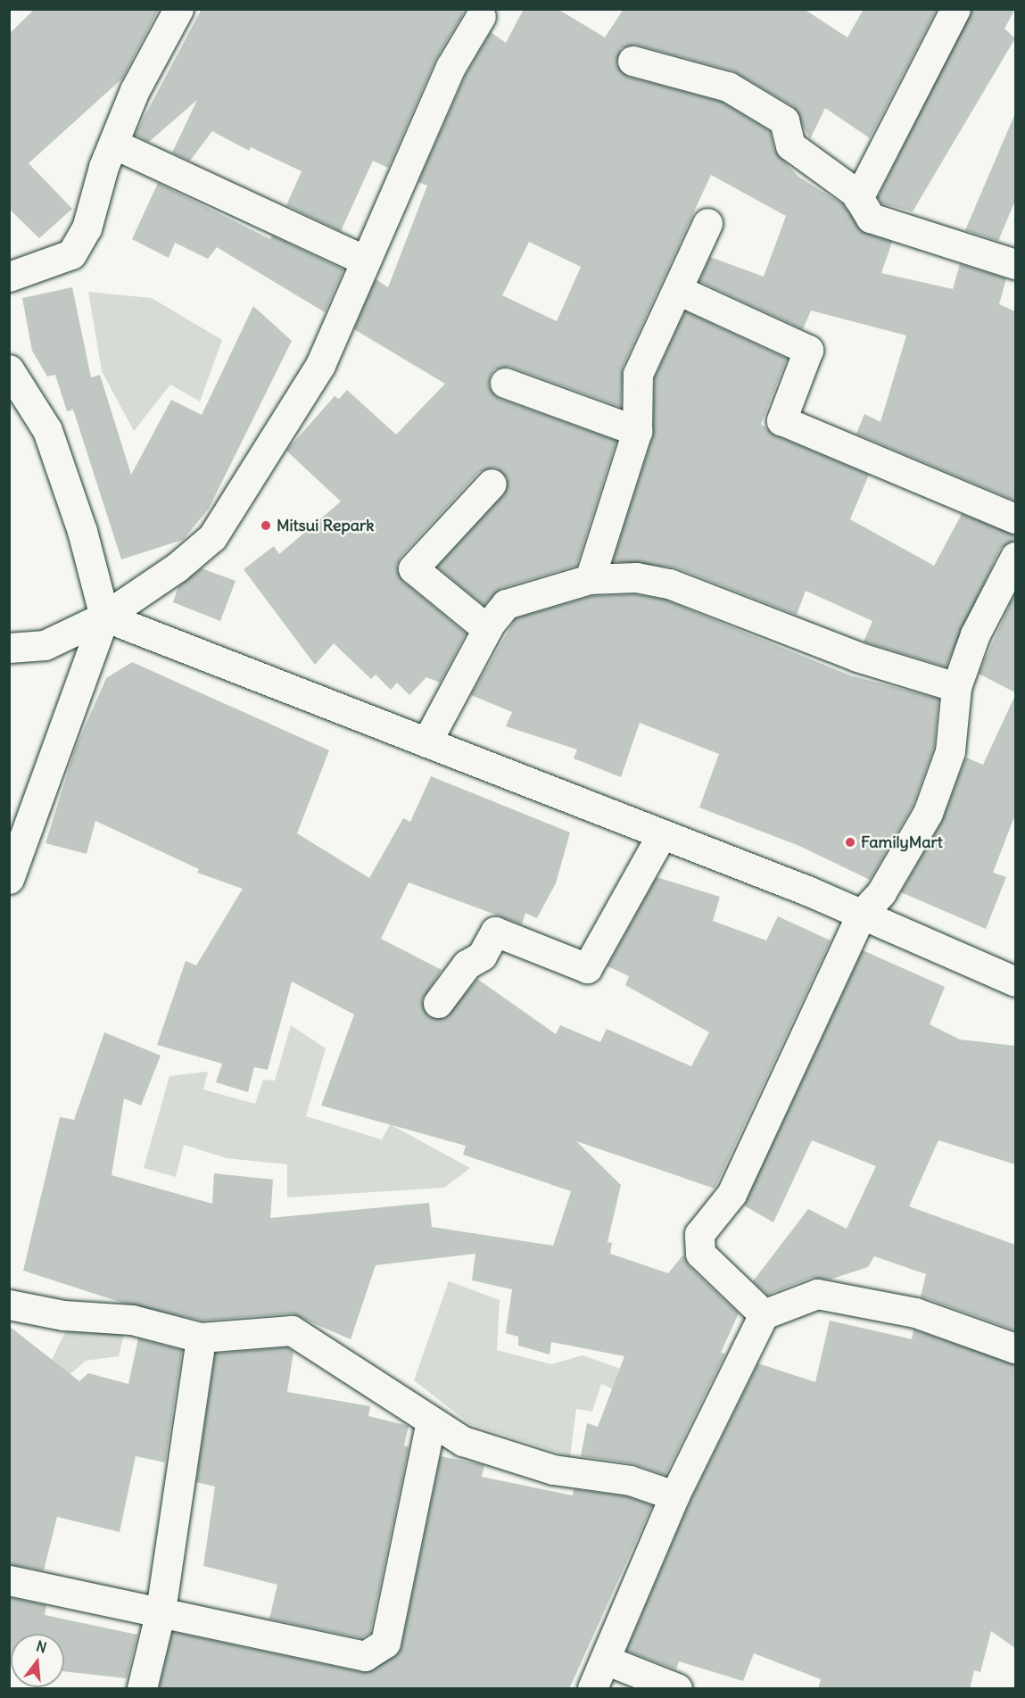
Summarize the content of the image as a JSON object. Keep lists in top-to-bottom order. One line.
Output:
{"places":["Mitsui Repark","FamilyMart"],"north":"top"}
